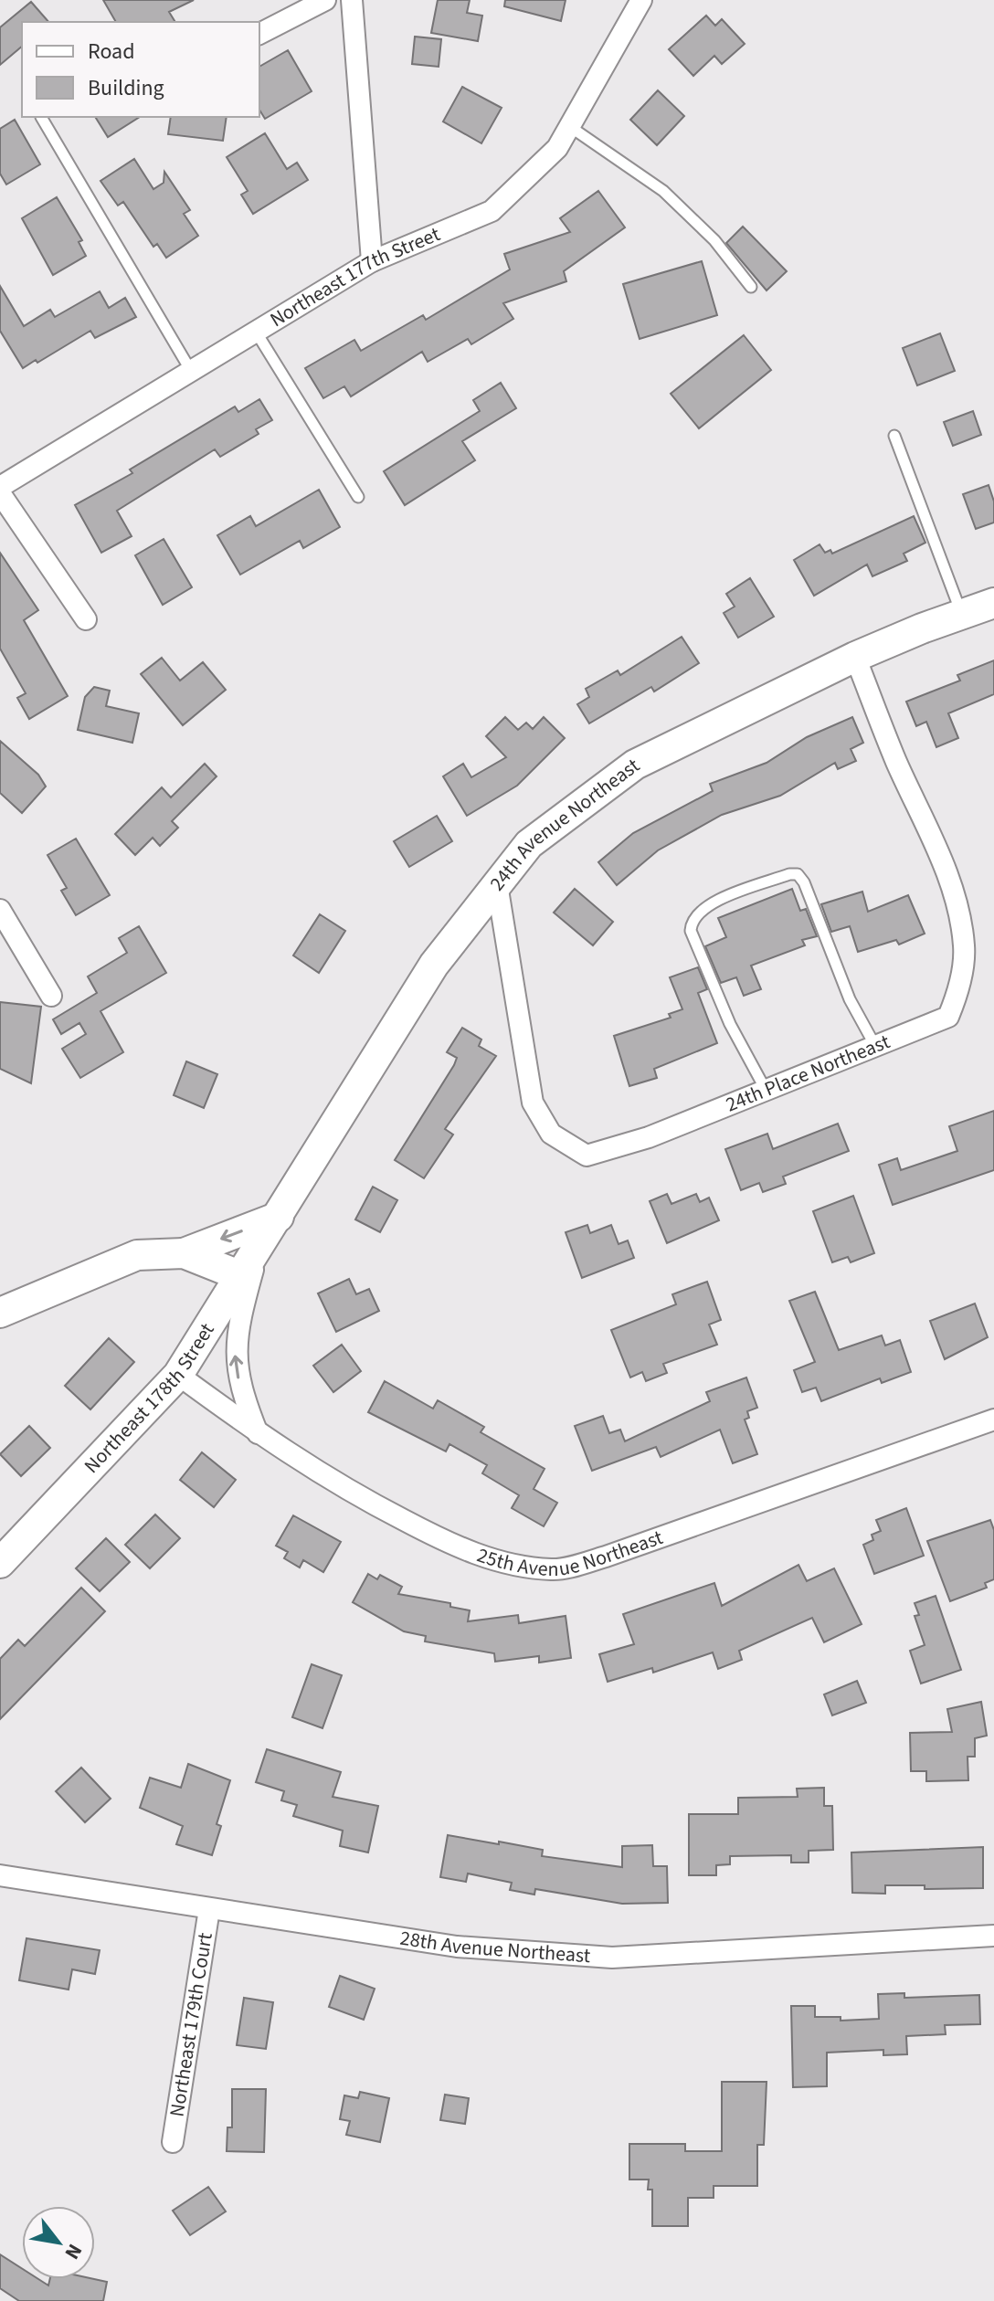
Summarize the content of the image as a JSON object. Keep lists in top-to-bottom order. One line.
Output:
{"streets":{"main road":["24th Avenue Northeast","Northeast 178th Street"],"street":["Northeast 177th Street","24th Place Northeast","25th Avenue Northeast","28th Avenue Northeast","Northeast 179th Court"]},"crossings":[["24th Avenue Northeast","24th Place Northeast"],["24th Avenue Northeast","Northeast 178th Street"],["Northeast 178th Street","25th Avenue Northeast"],["28th Avenue Northeast","Northeast 179th Court"]],"legend":["Road","Building"],"north":"bottom right"}
